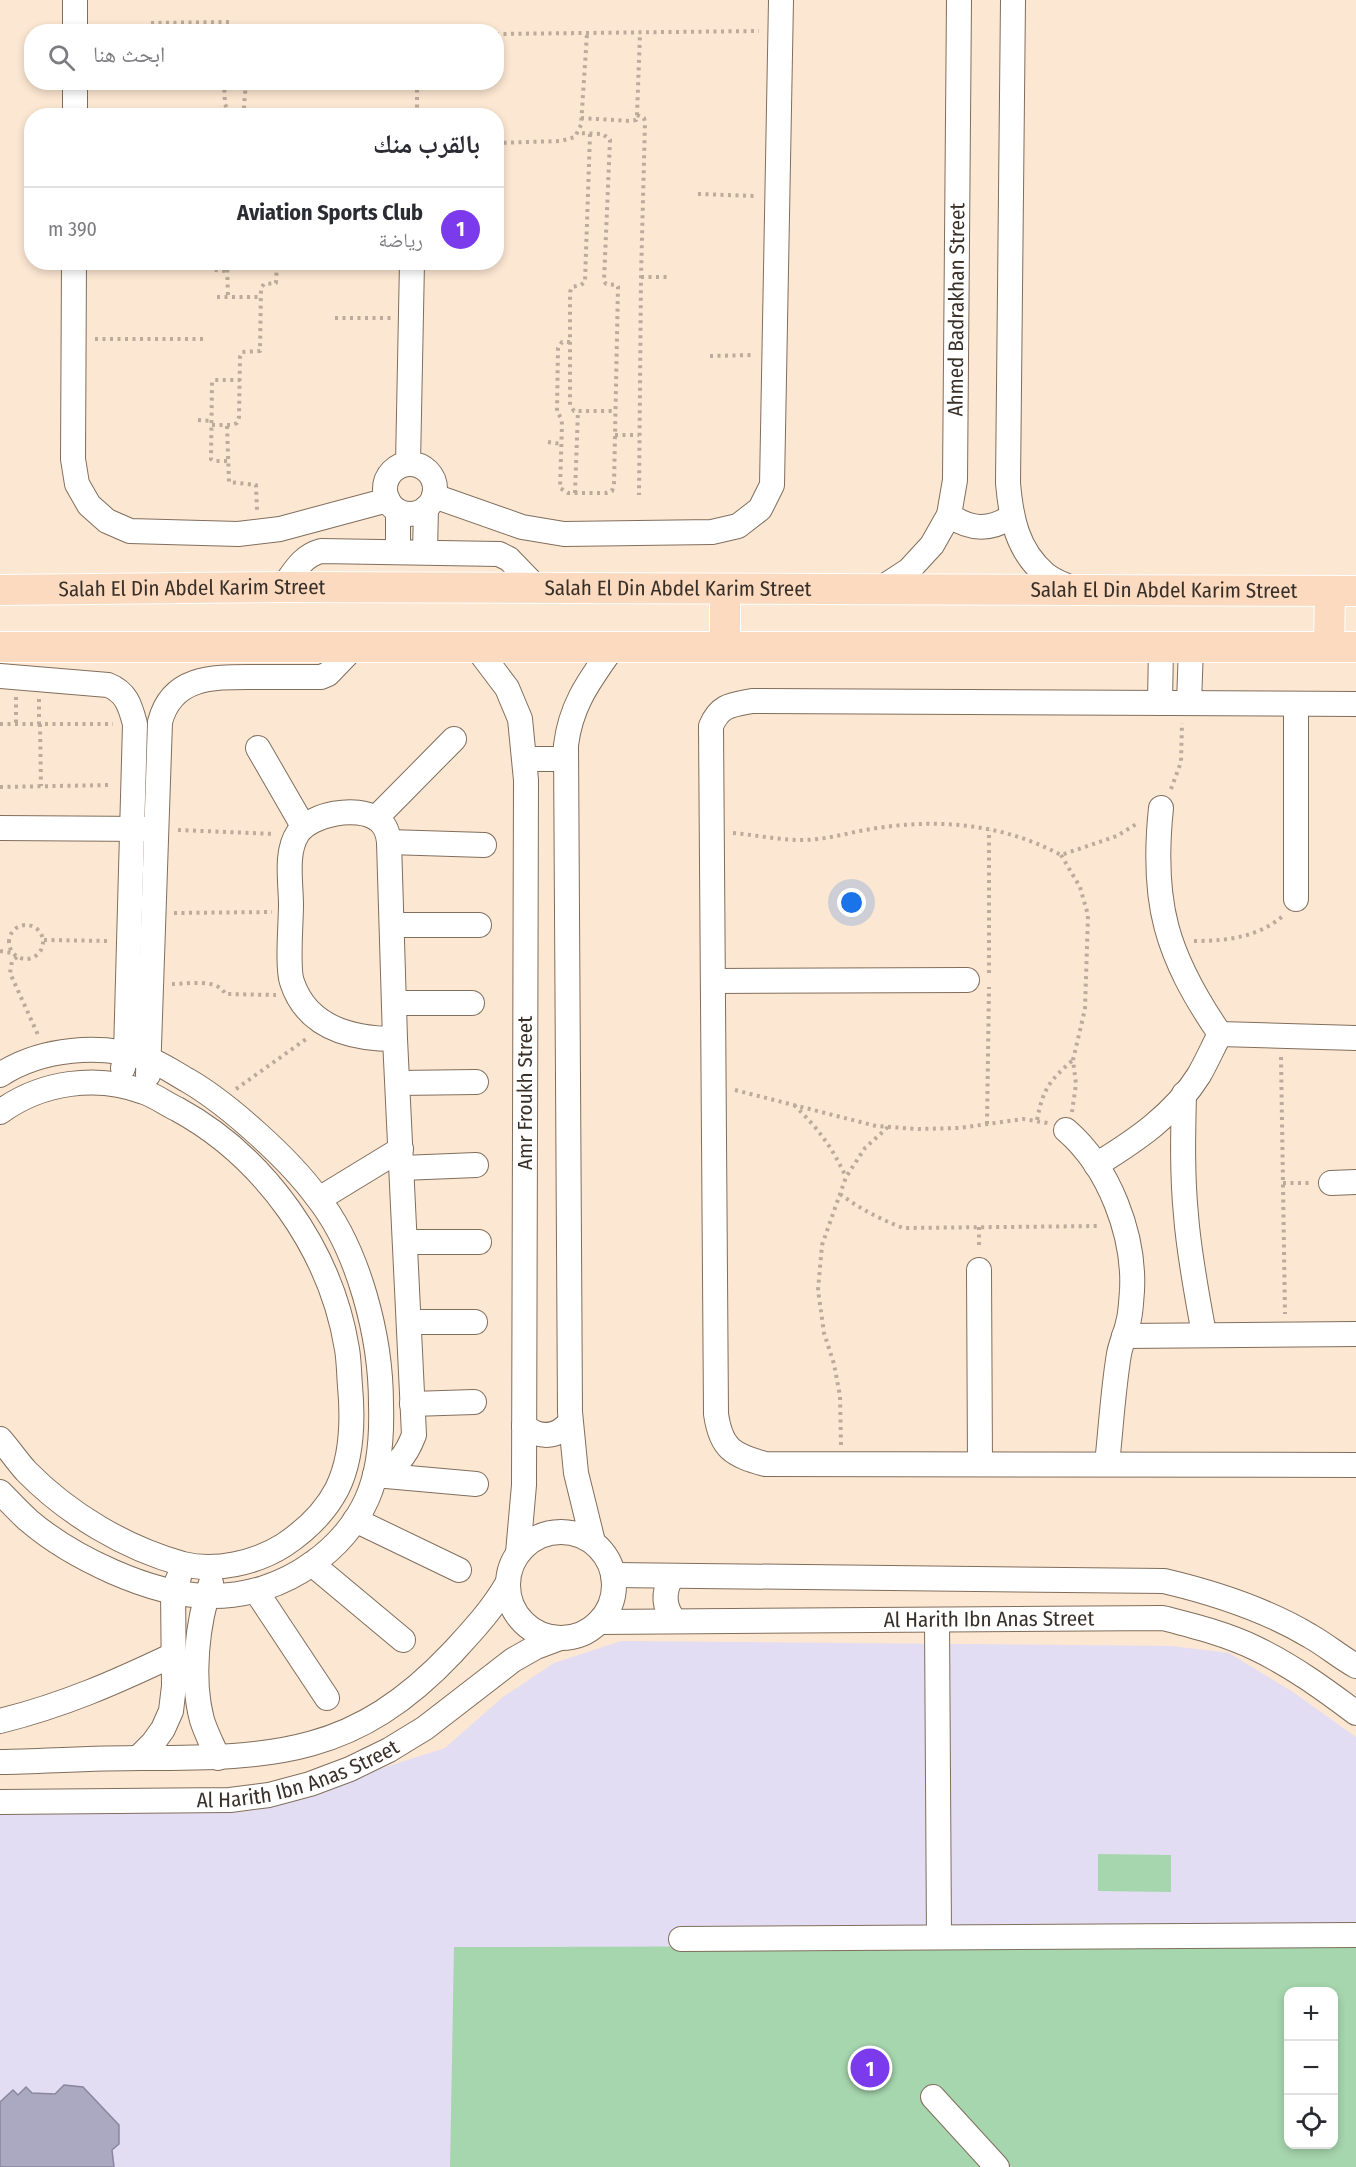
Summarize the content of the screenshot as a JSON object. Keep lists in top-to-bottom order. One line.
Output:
{"streets":{"main road":["Salah El Din Abdel Karim Street"],"street":["Ahmed Badrakhan Street","Amr Froukh Street","Al Harith Ibn Anas Street"]},"crossings":[["Ahmed Badrakhan Street","Salah El Din Abdel Karim Street"],["Amr Froukh Street","Al Harith Ibn Anas Street"]],"page":{"search":"ابحث هنا","heading":"بالقرب منك","list":[{"mark":"1","name":"Aviation Sports Club","note":"رياضة","value":"390 m"}],"map_buttons":["+","−"],"pins":"1"}}
